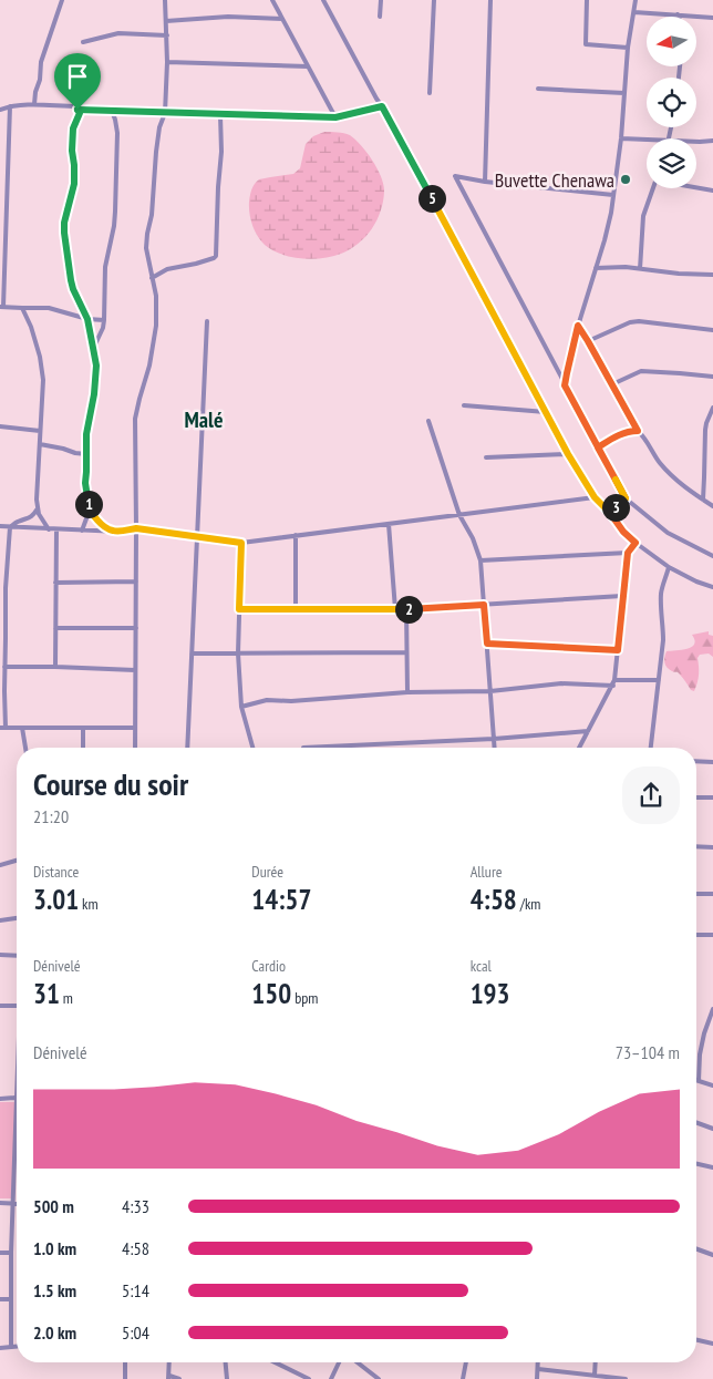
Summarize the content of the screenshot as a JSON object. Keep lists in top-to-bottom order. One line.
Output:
{"districts":["Malé"],"places":["Buvette Chenawa"],"north":"left","page":{"pins":["5","1","3","2"],"heading":["Course du soir","21:20"],"stats":[["Distance","3.01 km"],["Durée","14:57"],["Allure","4:58 /km"],["Dénivelé","31 m"],["Cardio","150 bpm"],["kcal","193"]],"chart":["Dénivelé","73–104 m"],"list":[{"name":"500 m","note":"4:33"},{"name":"1.0 km","note":"4:58"},{"name":"1.5 km","note":"5:14"},{"name":"2.0 km","note":"5:04"}]}}
